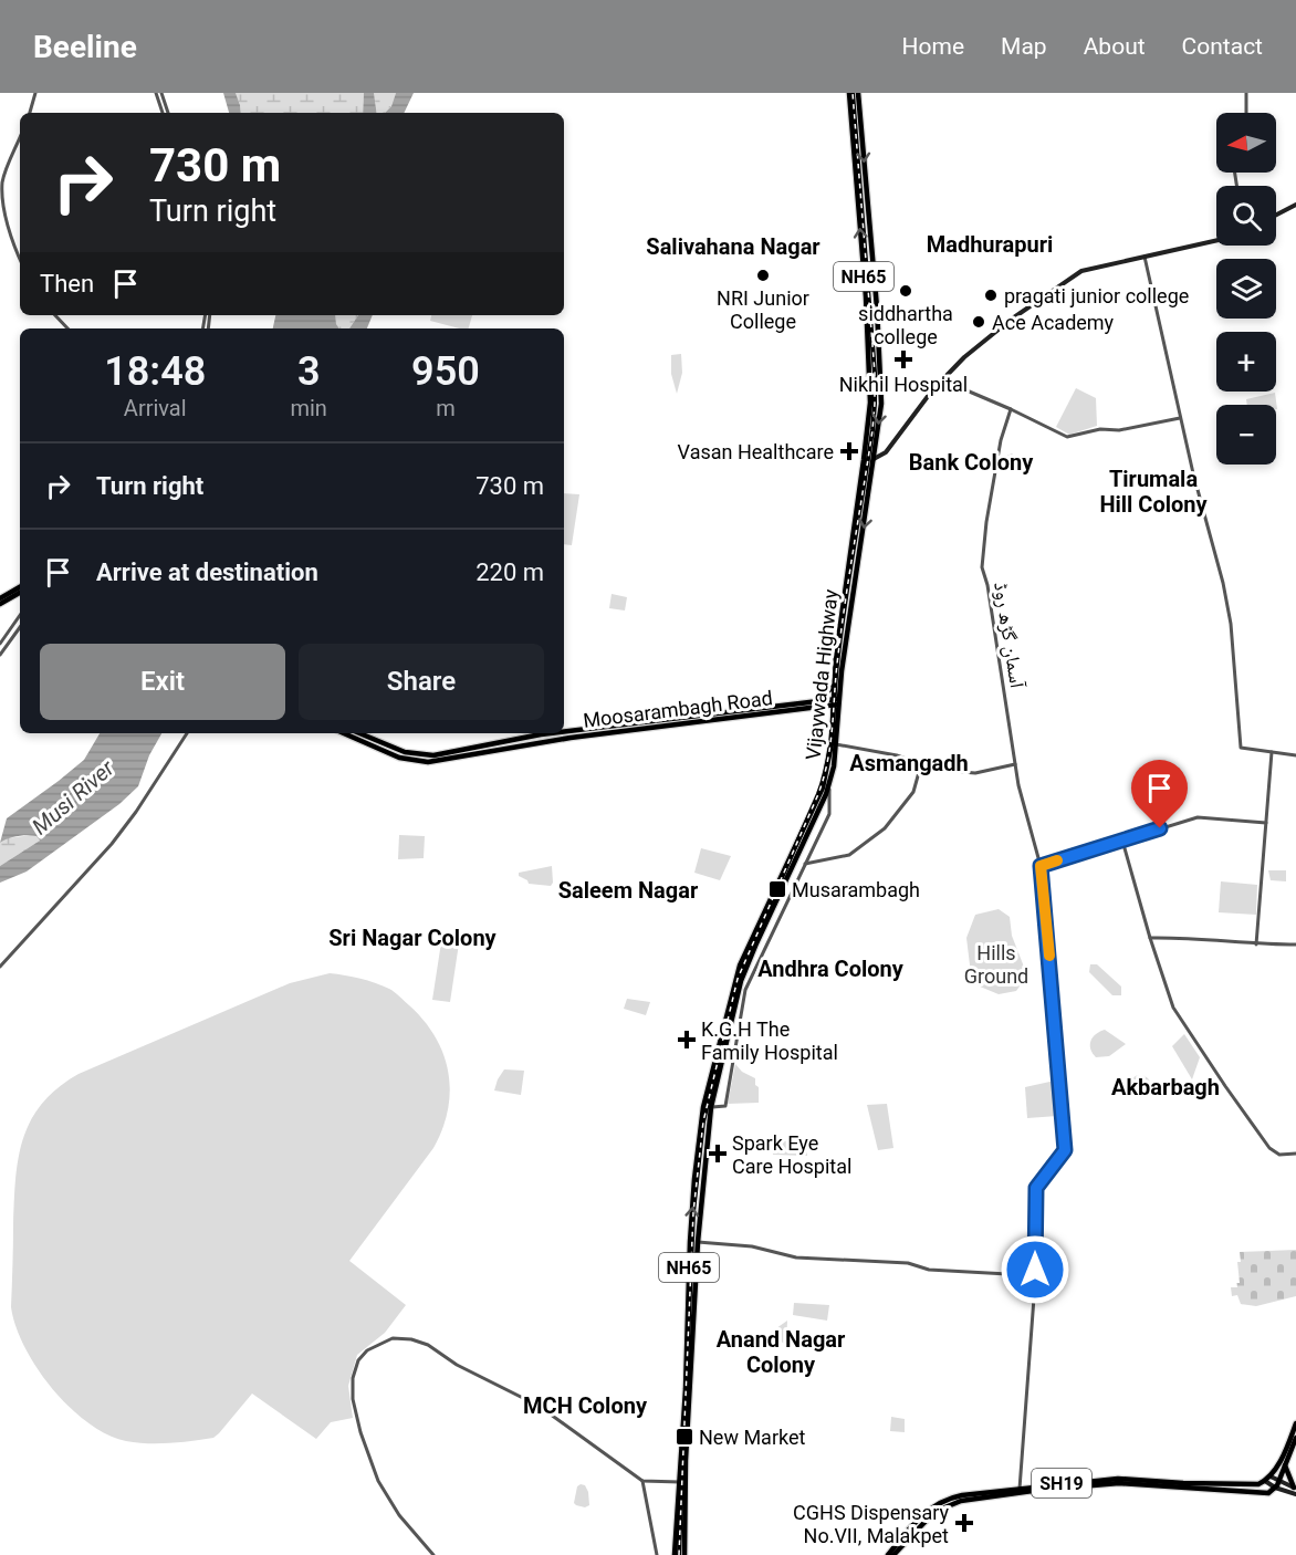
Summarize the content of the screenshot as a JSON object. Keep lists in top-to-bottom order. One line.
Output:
{"streets":{"main road":["NH65","Vijaywada Highway","Moosarambagh Road","SH19"],"street":["آسمان گڑھ روڈ"]},"crossings":[["Vijaywada Highway","Moosarambagh Road"]],"districts":["Madhurapuri","Salivahana Nagar","Bank Colony","Tirumala Hill Colony","Asmangadh","Saleem Nagar","Sri Nagar Colony","Andhra Colony","Akbarbagh","Anand Nagar Colony","MCH Colony"],"water":["Musi River"],"parks":["Hills Ground"],"places":{"other":["NRI Junior College","siddhartha college","pragati junior college","Ace Academy"],"health":["Nikhil Hospital","Vasan Healthcare","K.G.H The Family Hospital","Spark Eye Care Hospital","CGHS Dispensary No.VII, Malakpet"],"transit":["Musarambagh","New Market"]},"north":"left","page":{"header":"Beeline","nav":["Home","Map","About","Contact"],"map_buttons":["+","−"],"turn":["730 m","Turn right"],"then":"Then","eta":["18:48","Arrival","3","min","950","m"],"list":[{"name":"Turn right","value":"730 m"},{"name":"Arrive at destination","value":"220 m"}],"buttons":["Exit","Share"]}}
